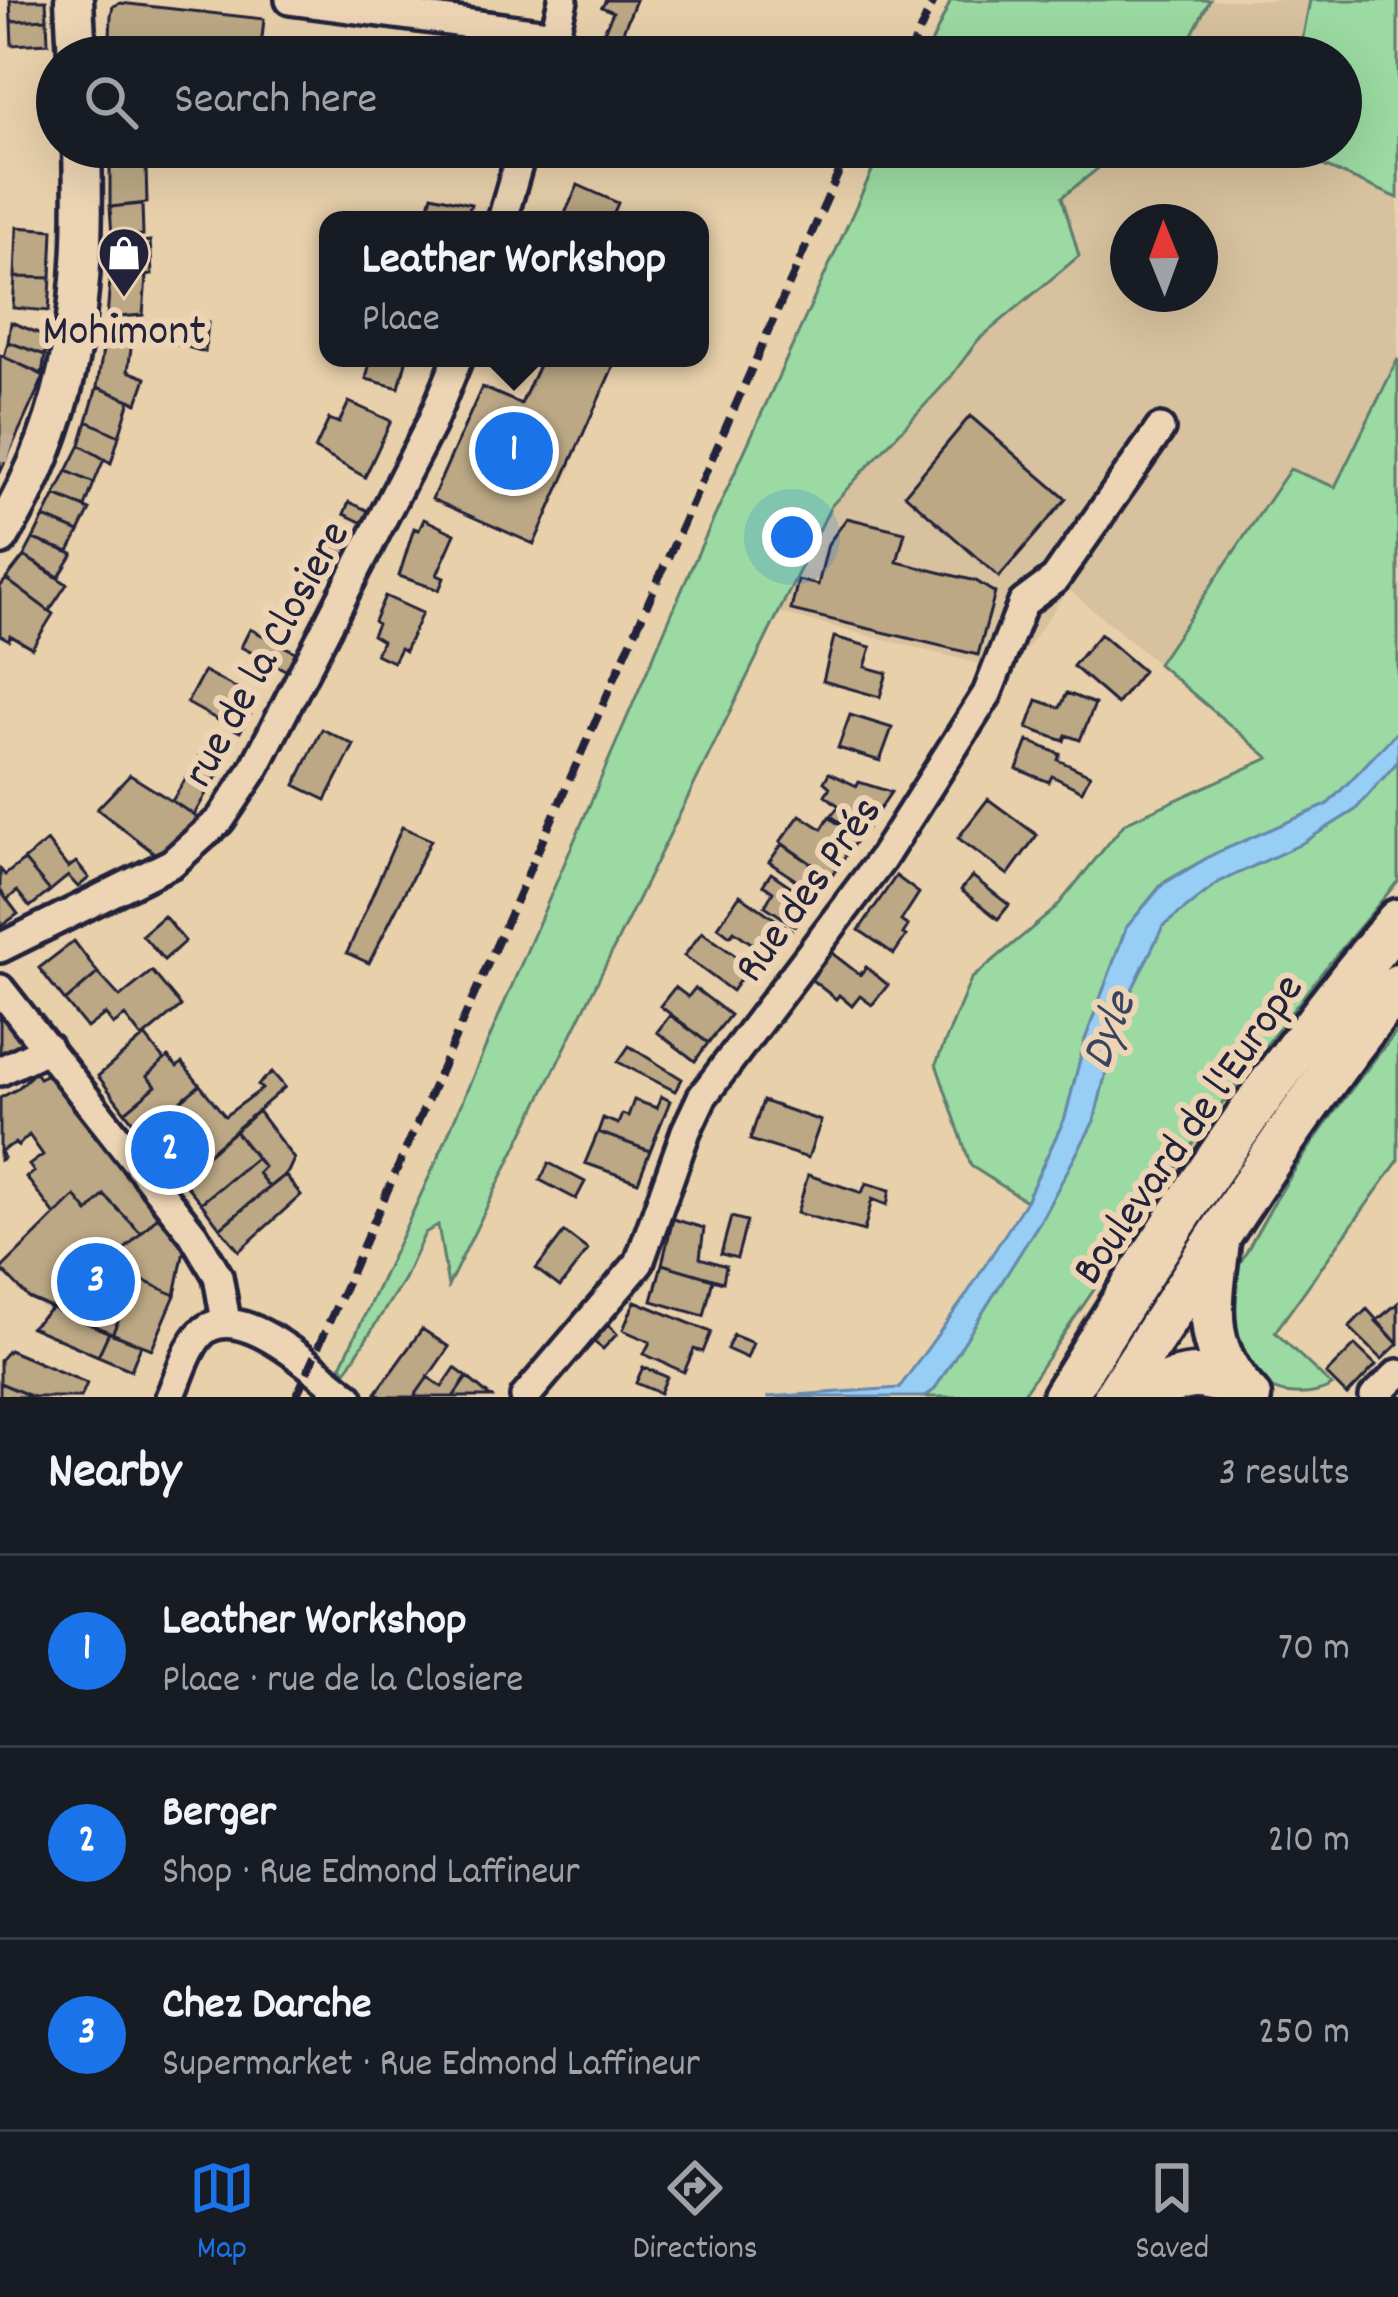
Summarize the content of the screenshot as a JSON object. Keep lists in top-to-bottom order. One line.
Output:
{"streets":{"highway":["Boulevard de l'Europe"],"street":["rue de la Closiere","Rue des Prés"]},"water":["Dyle"],"places":{"shop":["Mohimont"]},"north":"top","page":{"search":"Search here","popup":["Leather Workshop","Place"],"pins":["1","2","3"],"heading":["Nearby","3 results"],"list":[{"mark":"1","name":"Leather Workshop","note":"Place · rue de la Closiere","value":"70 m"},{"mark":"2","name":"Berger","note":"Shop · Rue Edmond Laffineur","value":"210 m"},{"mark":"3","name":"Chez Darche","note":"Supermarket · Rue Edmond Laffineur","value":"250 m"}],"nav":["Map","Directions","Saved"]}}
